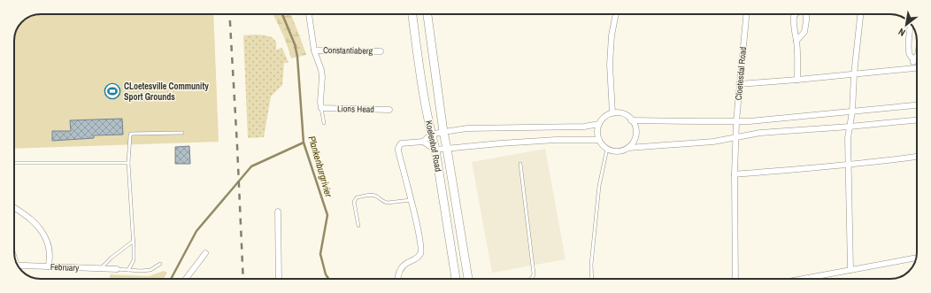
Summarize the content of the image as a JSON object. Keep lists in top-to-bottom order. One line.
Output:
{"streets":{"main road":["Koelenhof Road"],"street":["Constantiaberg","Cloetesdal Road","Lions Head","February"]},"water":["Plankenburgrivier"],"places":{"sports":["CLoetesville Community Sport Grounds"]},"north":"bottom left"}
